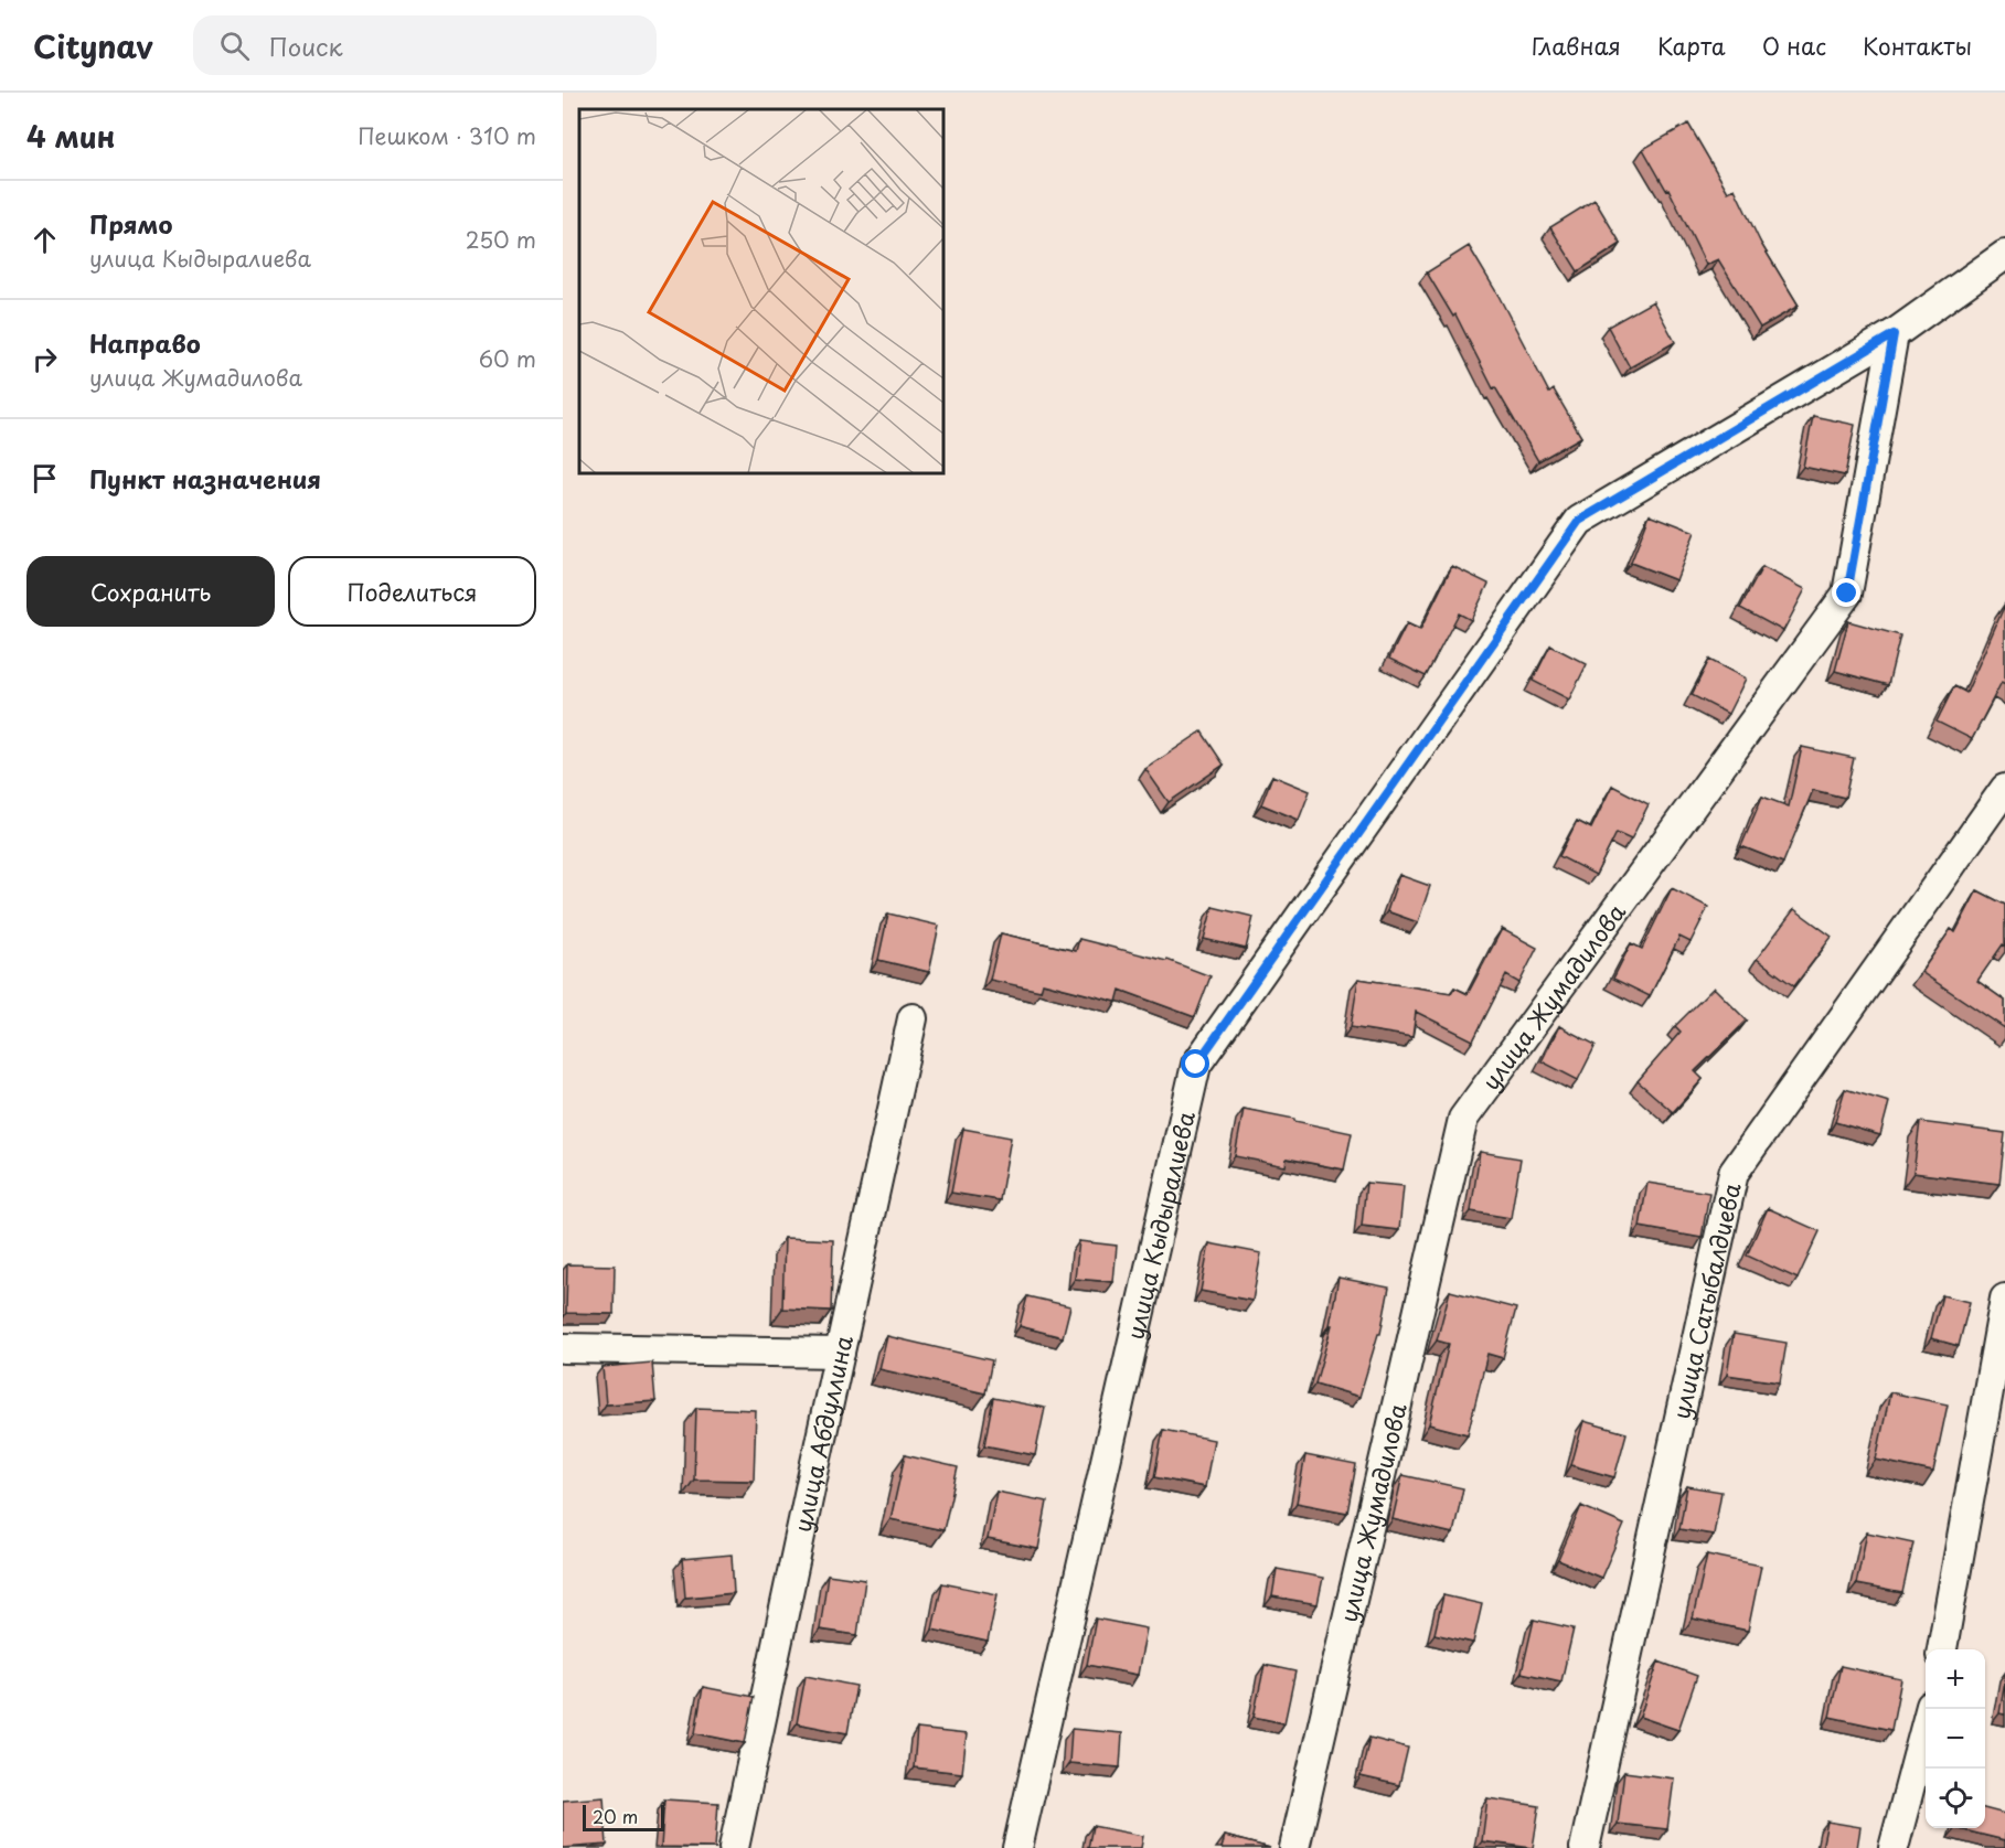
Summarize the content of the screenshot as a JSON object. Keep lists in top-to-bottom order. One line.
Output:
{"streets":{"street":["улица Жумадилова","улица Кыдыралиева","улица Сатыбалдиева","улица Абдуллина"]},"crossings":[["улица Жумадилова","улица Кыдыралиева"]],"scale_bar":"20 m","page":{"header":"Citynav","search":"Поиск","nav":["Главная","Карта","О нас","Контакты"],"heading":["4 мин","Пешком · 310 m"],"list":[["Прямо","улица Кыдыралиева","250 m"],["Направо","улица Жумадилова","60 m"],"Пункт назначения"],"buttons":["Сохранить","Поделиться"],"map_buttons":["+","−"],"scale":"20 m"}}
